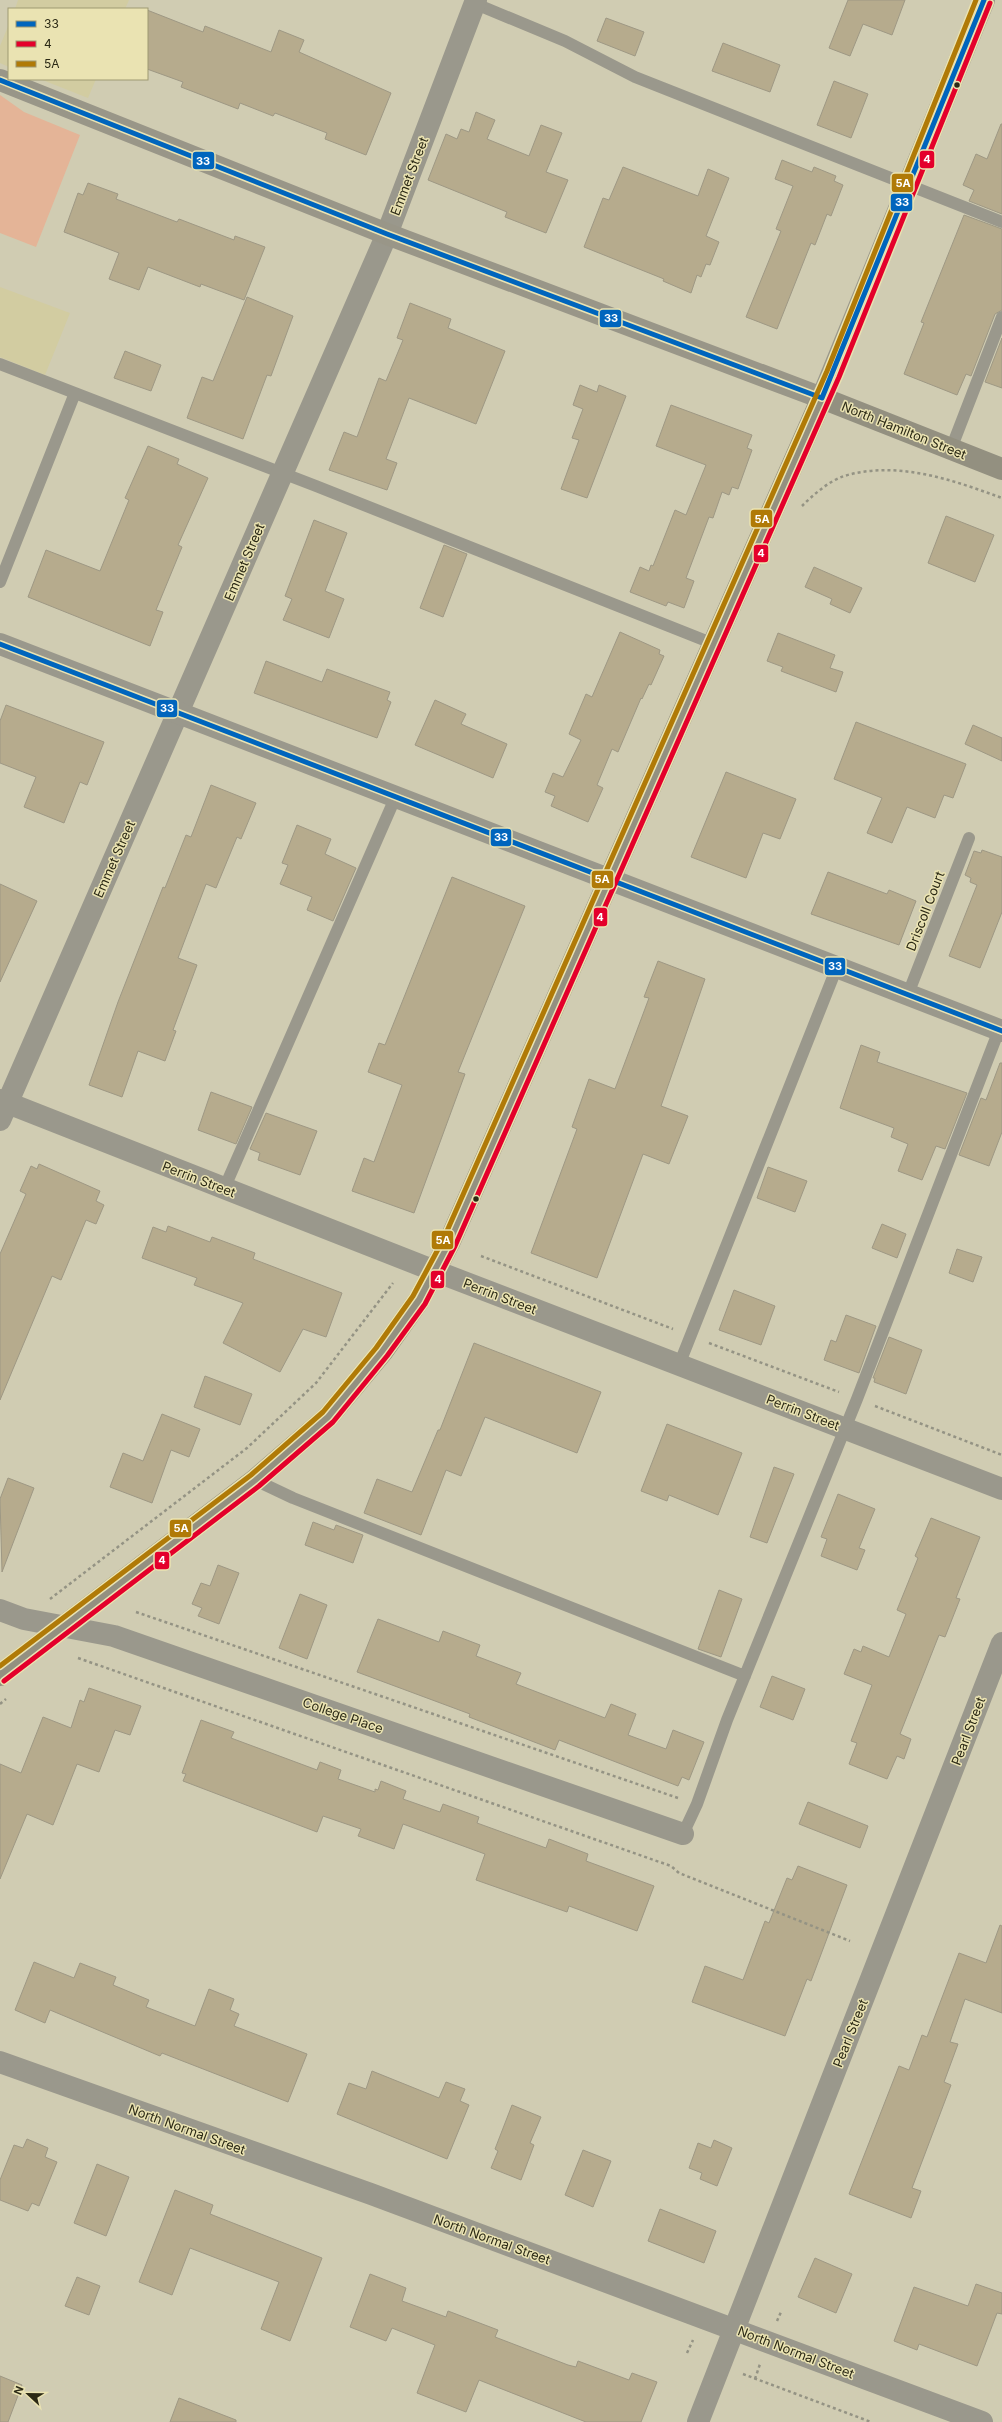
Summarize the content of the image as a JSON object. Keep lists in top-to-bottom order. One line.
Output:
{"streets":{"main road":["North Hamilton Street"],"street":["Emmet Street","Perrin Street","College Place","Pearl Street","North Normal Street"],"lane":["Driscoll Court"]},"crossings":[["Emmet Street","North Hamilton Street"],["Emmet Street","Perrin Street"],["Pearl Street","North Normal Street"]],"lines":["transit line 33","transit line 5A","transit line 4"],"legend":["33","4","5A"],"north":"left"}
